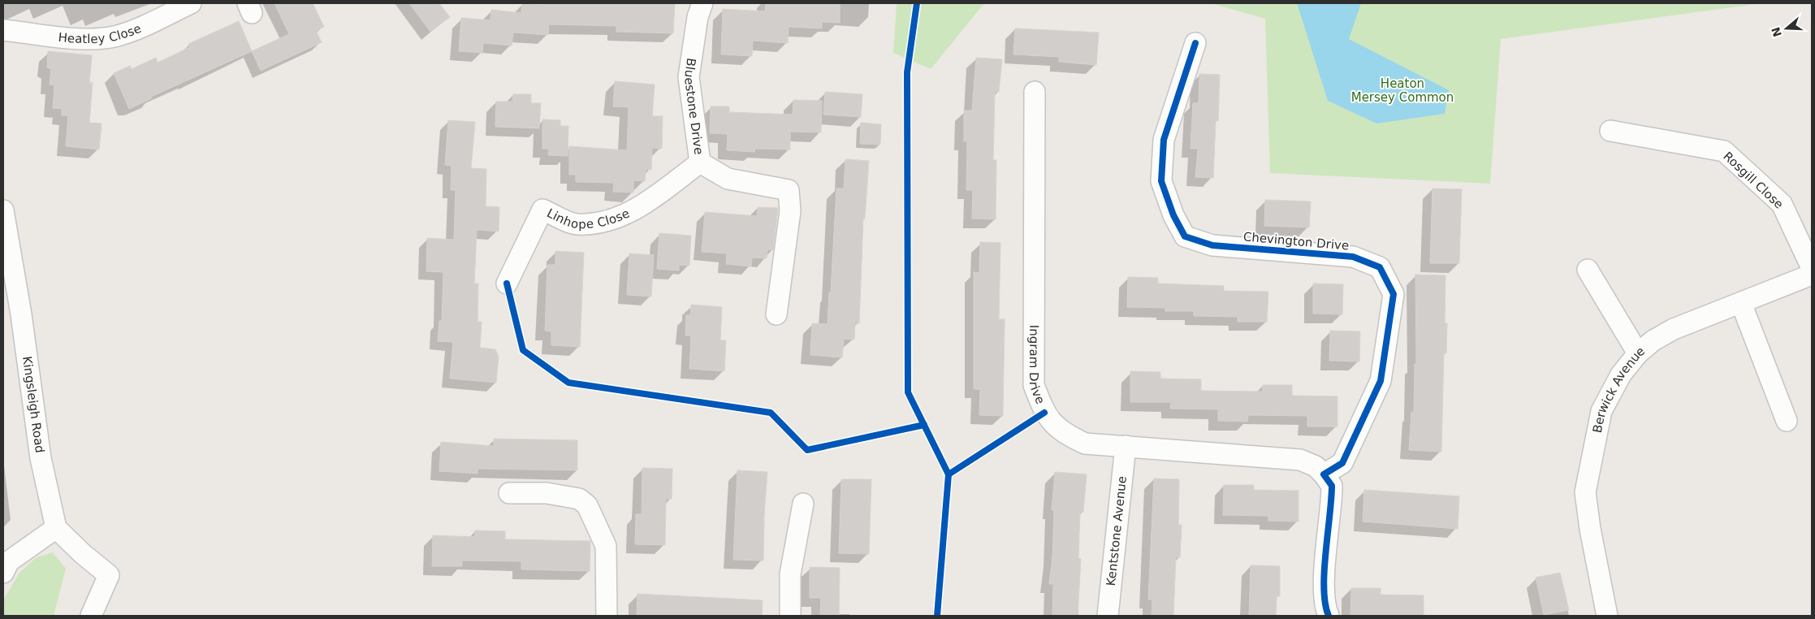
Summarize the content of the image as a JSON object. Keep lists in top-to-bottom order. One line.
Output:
{"streets":{"street":["Heatley Close","Bluestone Drive","Rosgill Close","Linhope Close","Chevington Drive","Ingram Drive","Berwick Avenue","Kingsleigh Road","Kentstone Avenue"]},"crossings":[["Bluestone Drive","Linhope Close"],["Chevington Drive","Ingram Drive"],["Ingram Drive","Kentstone Avenue"]],"parks":["Heaton Mersey Common"],"north":"left"}
